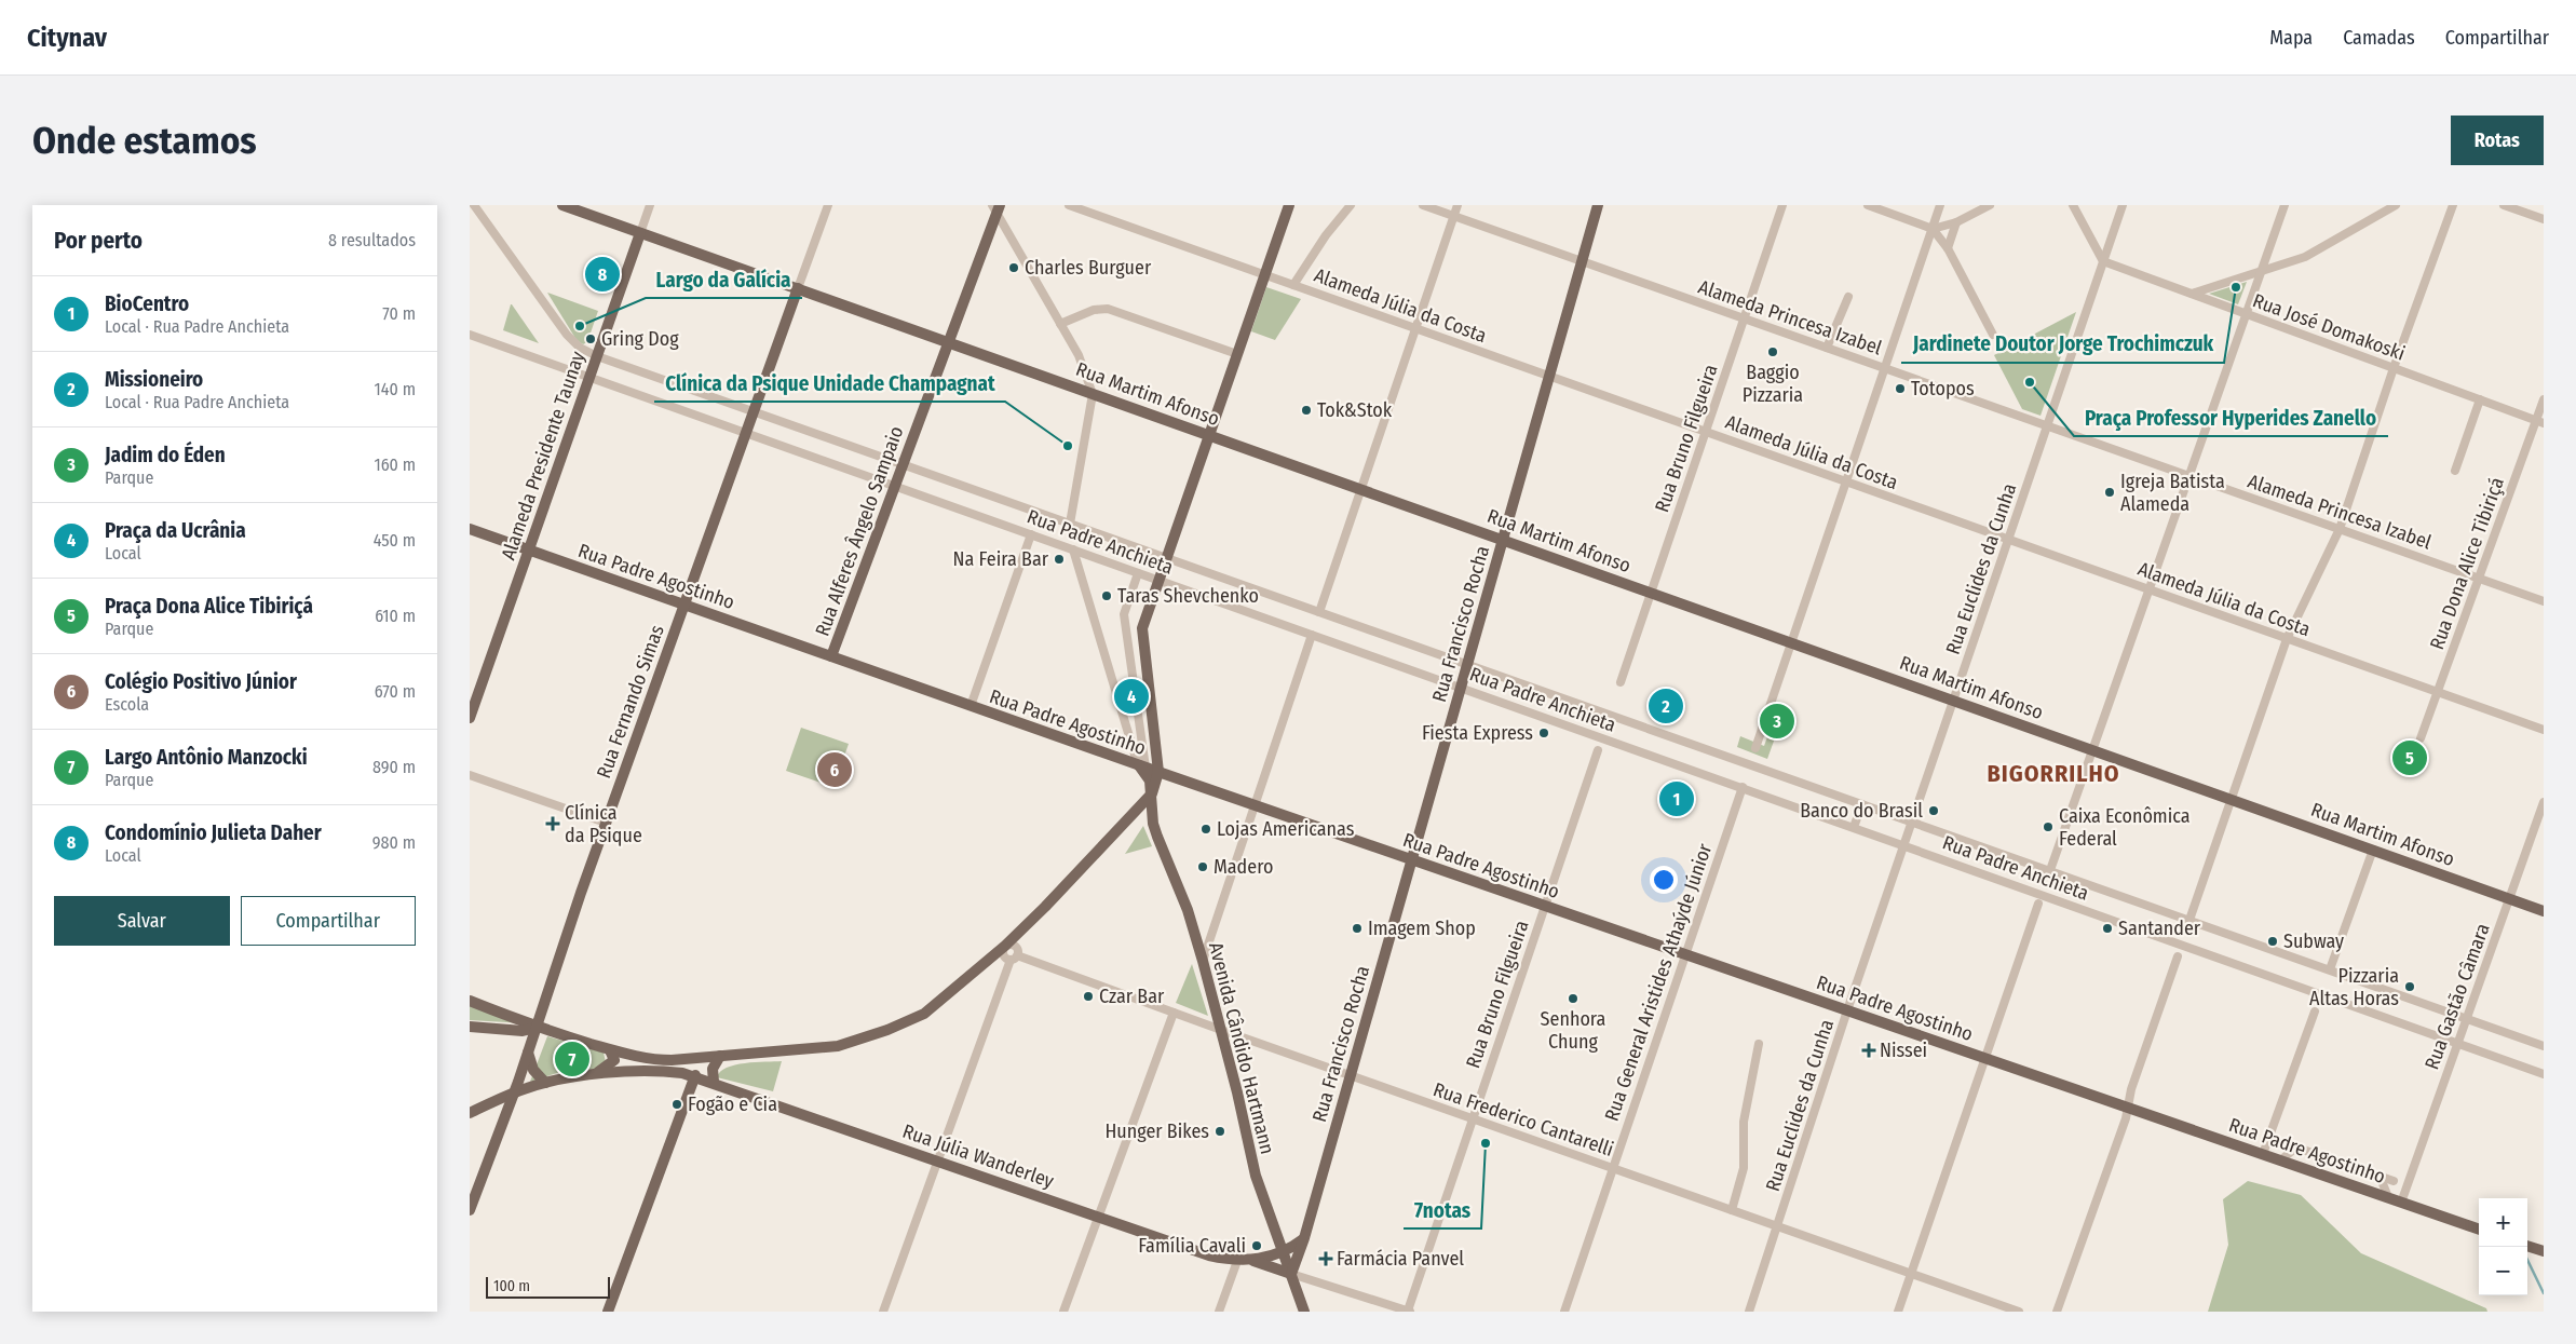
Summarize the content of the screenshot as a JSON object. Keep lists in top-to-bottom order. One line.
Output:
{"streets":{"main road":["Rua Martim Afonso","Alameda Presidente Taunay","Rua Alferes Ângelo Sampaio","Rua Padre Agostinho","Rua Francisco Rocha","Rua Fernando Simas","Avenida Cândido Hartmann","Rua Júlia Wanderley"],"street":["Alameda Júlia da Costa","Alameda Princesa Izabel","Rua José Domakoski","Rua Bruno Filgueira","Rua Padre Anchieta","Rua Dona Alice Tibiriçá","Rua Euclides da Cunha","Rua General Aristides Athaýde Júnior","Rua Gastão Câmara","Rua Frederico Cantarelli"]},"crossings":[["Alameda Júlia da Costa","Rua Bruno Filgueira"],["Alameda Júlia da Costa","Rua Dona Alice Tibiriçá"],["Alameda Júlia da Costa","Rua Euclides da Cunha"],["Alameda Júlia da Costa","Rua Francisco Rocha"],["Alameda Princesa Izabel","Rua Bruno Filgueira"],["Alameda Princesa Izabel","Rua Dona Alice Tibiriçá"],["Alameda Princesa Izabel","Rua Euclides da Cunha"],["Alameda Princesa Izabel","Rua Francisco Rocha"],["Rua José Domakoski","Rua Dona Alice Tibiriçá"],["Rua José Domakoski","Rua Euclides da Cunha"],["Rua Martim Afonso","Rua Bruno Filgueira"],["Rua Martim Afonso","Alameda Presidente Taunay"],["Rua Martim Afonso","Rua Alferes Ângelo Sampaio"],["Rua Martim Afonso","Rua Euclides da Cunha"],["Rua Martim Afonso","Rua Francisco Rocha"],["Rua Martim Afonso","Rua Fernando Simas"],["Rua Martim Afonso","Rua Gastão Câmara"],["Rua Bruno Filgueira","Rua Padre Agostinho"],["Rua Bruno Filgueira","Rua Frederico Cantarelli"],["Rua Bruno Filgueira","Rua Júlia Wanderley"],["Alameda Presidente Taunay","Rua Padre Anchieta"],["Alameda Presidente Taunay","Rua Padre Agostinho"],["Rua Alferes Ângelo Sampaio","Rua Padre Anchieta"],["Rua Alferes Ângelo Sampaio","Rua Padre Agostinho"],["Rua Padre Anchieta","Rua Francisco Rocha"],["Rua Padre Anchieta","Rua Fernando Simas"],["Rua Padre Anchieta","Rua General Aristides Athaýde Júnior"],["Rua Padre Anchieta","Rua Gastão Câmara"],["Rua Euclides da Cunha","Rua Padre Agostinho"],["Rua Euclides da Cunha","Rua Frederico Cantarelli"],["Rua Padre Agostinho","Rua Francisco Rocha"],["Rua Padre Agostinho","Rua Fernando Simas"],["Rua Padre Agostinho","Rua General Aristides Athaýde Júnior"],["Rua Padre Agostinho","Rua Gastão Câmara"],["Rua Francisco Rocha","Avenida Cândido Hartmann"],["Rua Francisco Rocha","Rua Frederico Cantarelli"],["Rua Francisco Rocha","Rua Júlia Wanderley"],["Rua Fernando Simas","Rua Júlia Wanderley"],["Rua General Aristides Athaýde Júnior","Rua Frederico Cantarelli"],["Avenida Cândido Hartmann","Rua Frederico Cantarelli"],["Avenida Cândido Hartmann","Rua Júlia Wanderley"]],"districts":["BIGORRILHO"],"places":{"other":["Charles Burguer","Jardinete Doutor Jorge Trochimczuk","Largo da Galícia","Gring Dog","Baggio Pizzaria","Praça Professor Hyperides Zanello","Totopos","Tok&Stok","Clínica da Psique Unidade Champagnat","Igreja Batista Alameda","Na Feira Bar","Taras Shevchenko","Fiesta Express","Banco do Brasil","Caixa Econômica Federal","Lojas Americanas","Madero","Imagem Shop","Santander","Subway","Pizzaria Altas Horas","Czar Bar","Senhora Chung","Fogão e Cia","Hunger Bikes","7notas","Família Cavali"],"health":["Clínica da Psique","Nissei","Farmácia Panvel"]},"scale_bar":"100 m","page":{"header":"Citynav","nav":["Mapa","Camadas","Compartilhar"],"buttons":["Rotas",["Salvar","Compartilhar"]],"title":"Onde estamos","heading":["Por perto","8 resultados"],"pins":["8","4","2","3","5","6","1","7"],"list":[{"mark":"1","name":"BioCentro","note":"Local · Rua Padre Anchieta","value":"70 m"},{"mark":"2","name":"Missioneiro","note":"Local · Rua Padre Anchieta","value":"140 m"},{"mark":"3","name":"Jadim do Éden","note":"Parque","value":"160 m"},{"mark":"4","name":"Praça da Ucrânia","note":"Local","value":"450 m"},{"mark":"5","name":"Praça Dona Alice Tibiriçá","note":"Parque","value":"610 m"},{"mark":"6","name":"Colégio Positivo Júnior","note":"Escola","value":"670 m"},{"mark":"7","name":"Largo Antônio Manzocki","note":"Parque","value":"890 m"},{"mark":"8","name":"Condomínio Julieta Daher","note":"Local","value":"980 m"}],"map_buttons":["+","−"],"scale":"100 m"}}
